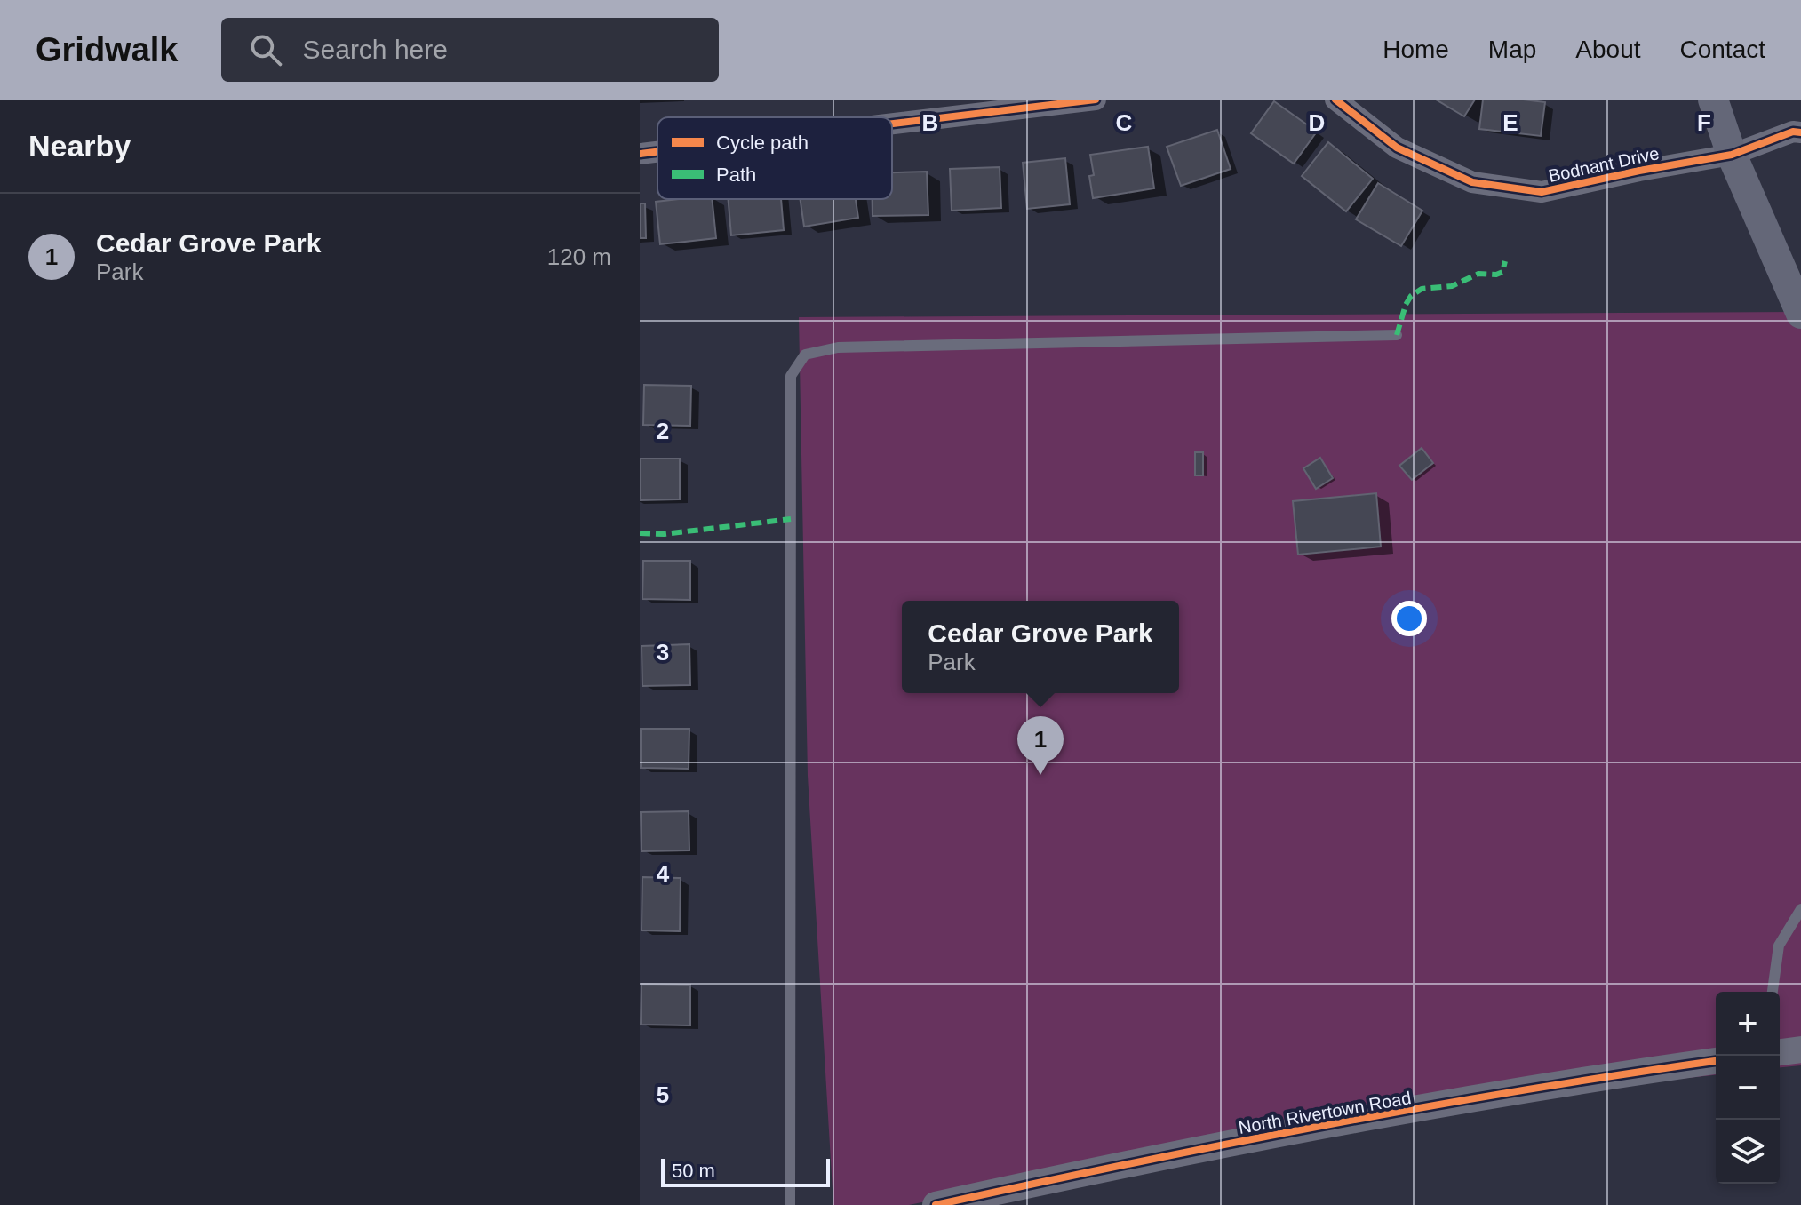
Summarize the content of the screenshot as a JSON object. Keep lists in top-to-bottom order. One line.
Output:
{"streets":{"street":["Bodnant Drive","North Rivertown Road"]},"legend":["Cycle path","Path"],"scale_bar":"50 m","page":{"header":"Gridwalk","search":"Search here","nav":["Home","Map","About","Contact"],"heading":"Nearby","list":[{"mark":"1","name":"Cedar Grove Park","note":"Park","value":"120 m"}],"popup":["Cedar Grove Park","Park"],"pins":"1","map_buttons":["+","−"],"scale":"50 m"},"grid":{"columns":["B","C","D","E","F"],"rows":["2","3","4","5"]}}
